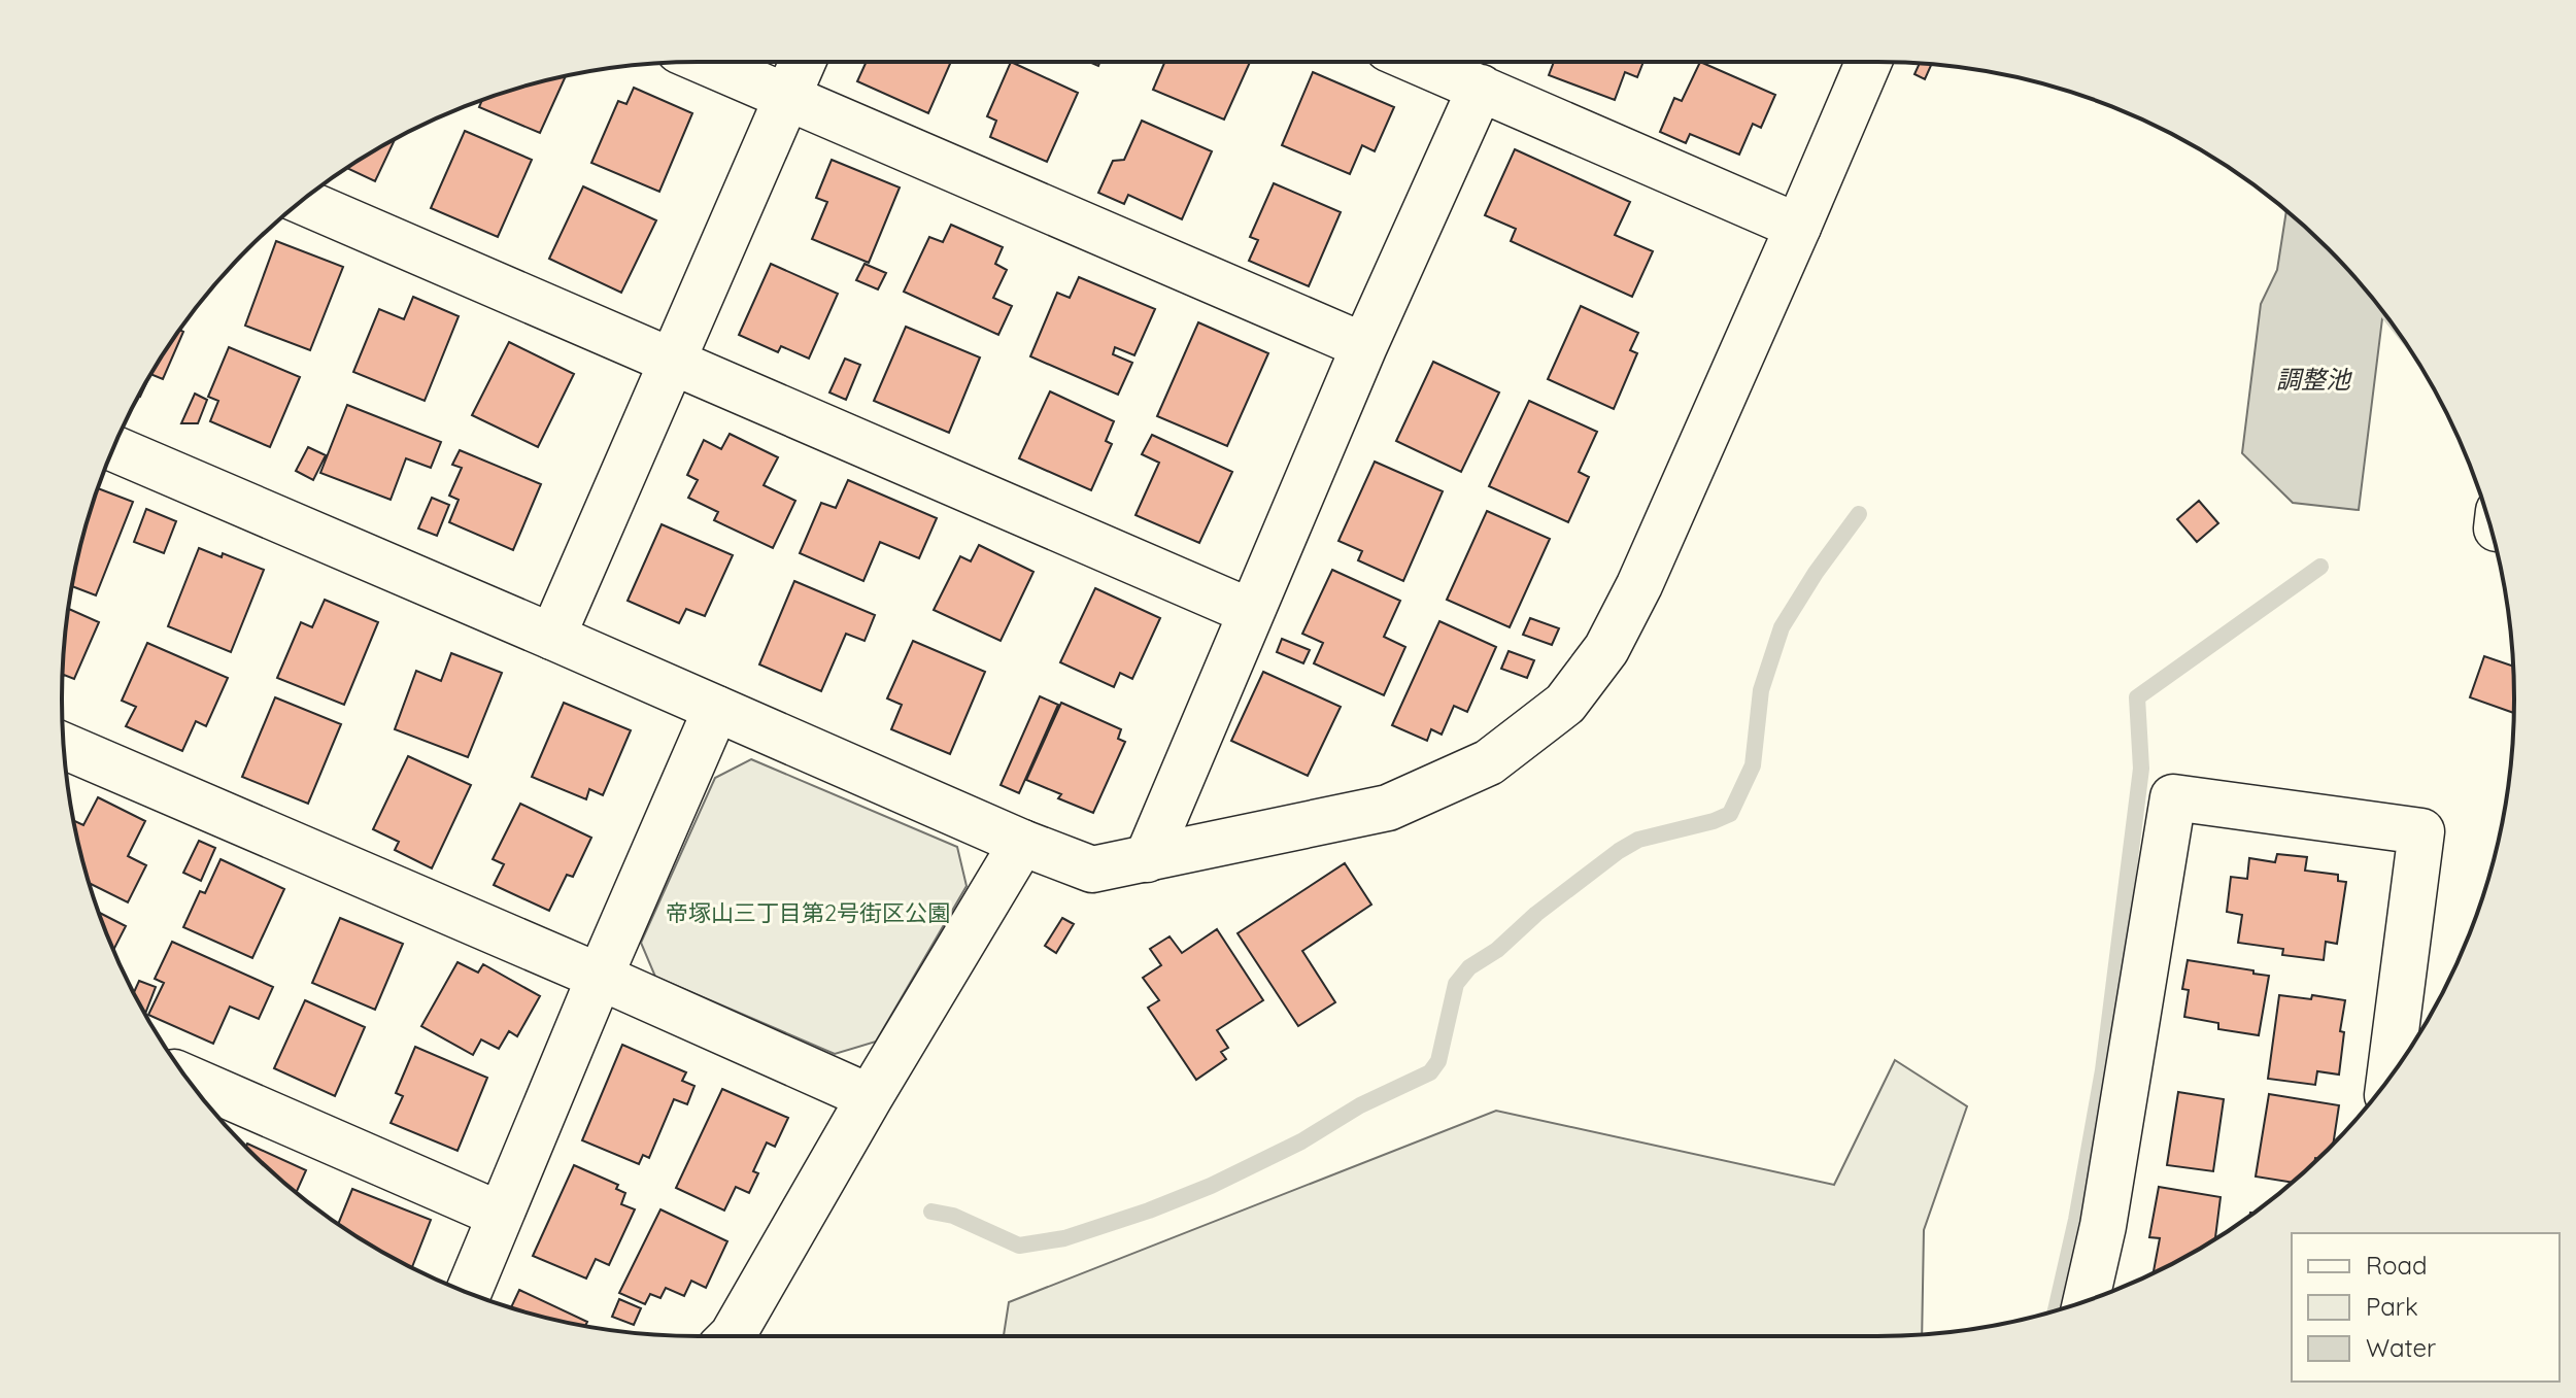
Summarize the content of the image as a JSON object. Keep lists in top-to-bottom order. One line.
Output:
{"water":["調整池"],"parks":["帝塚山三丁目第2号街区公園"],"legend":["Road","Park","Water"]}
